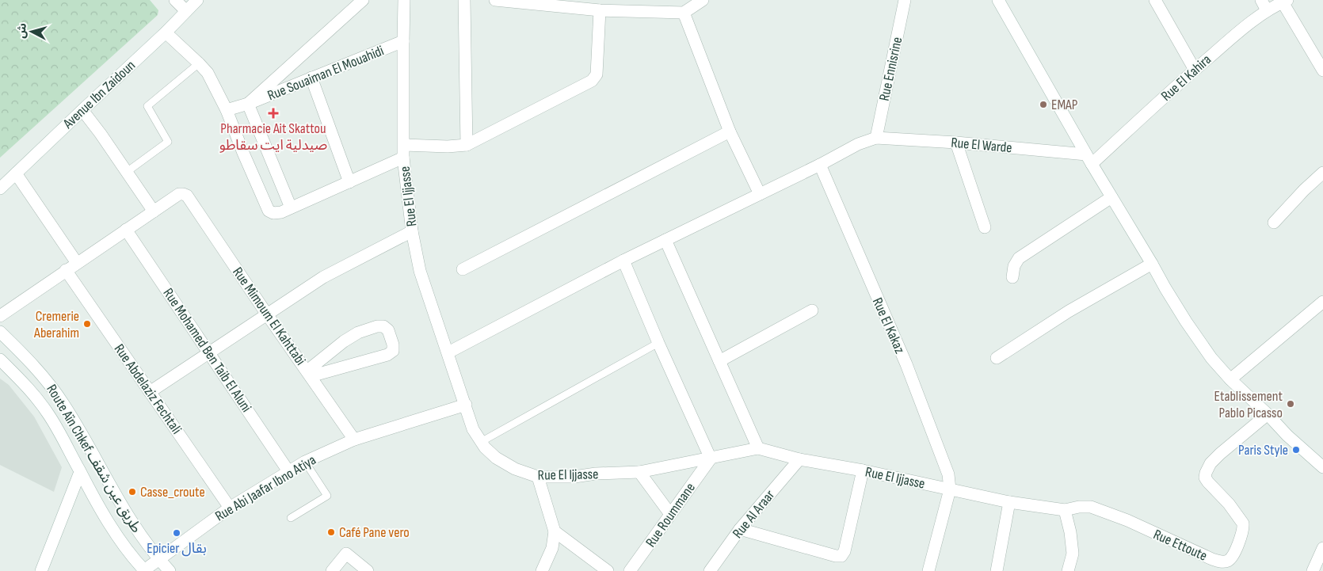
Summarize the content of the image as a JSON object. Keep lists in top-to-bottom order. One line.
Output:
{"streets":{"street":["Rue Ennisrine","Rue Souaiman El Mouahidi","Rue El Kahira","Avenue Ibn Zaidoun","Rue El Warde","Rue El Ijjasse","Rue Mimoum El Kahttabi","Rue El Kakaz","Rue Mohamed Ben Taib El Aluni","Rue Abdelaziz Fechtali","Route Aïn Chkef طريق عين شقف","Rue Abi Jaafar Ibno Atiya","Rue Al Araar","Rue Roummane","Rue Ettoute"]},"crossings":[["Rue Ennisrine","Rue El Warde"],["Rue Souaiman El Mouahidi","Rue El Ijjasse"],["Rue El Kahira","Rue El Warde"],["Rue El Ijjasse","Rue El Kakaz"],["Rue El Ijjasse","Rue Abi Jaafar Ibno Atiya"],["Rue El Ijjasse","Rue Al Araar"],["Rue El Ijjasse","Rue Roummane"],["Rue El Ijjasse","Rue Ettoute"],["Rue Mimoum El Kahttabi","Rue Abi Jaafar Ibno Atiya"],["Rue Mohamed Ben Taib El Aluni","Rue Abi Jaafar Ibno Atiya"],["Rue Abdelaziz Fechtali","Rue Abi Jaafar Ibno Atiya"],["Route Aïn Chkef طريق عين شقف","Rue Abi Jaafar Ibno Atiya"]],"places":{"other":["EMAP","Cremerie Aberahim","Etablissement Pablo Picasso","Paris Style","Casse_croute","Café Pane vero","Epicier بقال"],"health":["Pharmacie Ait Skattou صيدلية ايت سقاطو"]},"north":"left"}
